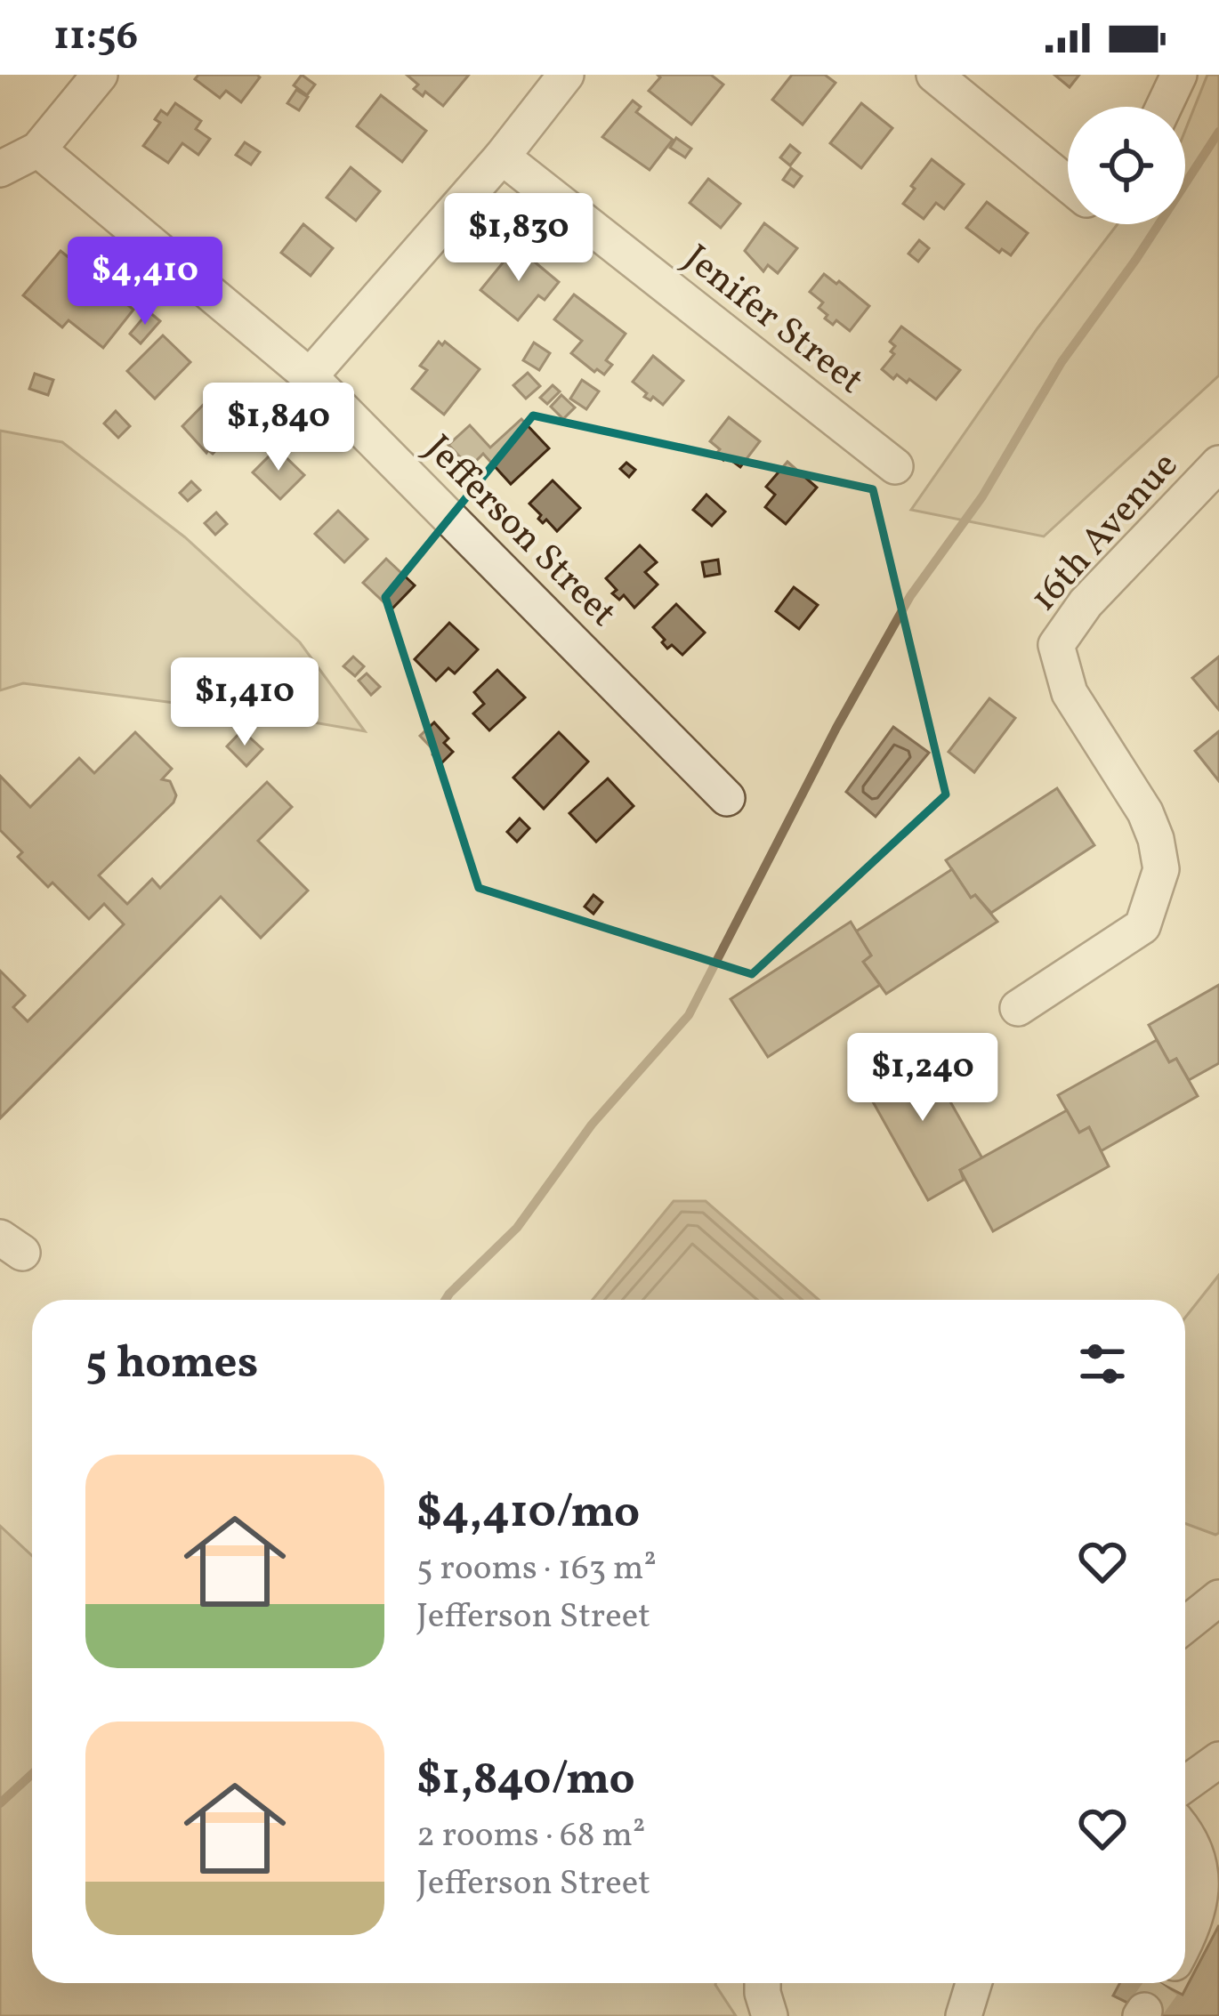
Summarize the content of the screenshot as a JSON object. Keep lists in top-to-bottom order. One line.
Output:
{"streets":{"street":["Jenifer Street","Jefferson Street","16th Avenue"]},"page":{"status":"11:56","price":["$1,830","$4,410","$1,840","$1,410","$1,240"],"heading":"5 homes","list":[{"name":"$4,410/mo","note":"5 rooms · 163 m² · Jefferson Street"},{"name":"$1,840/mo","note":"2 rooms · 68 m² · Jefferson Street"}]}}
